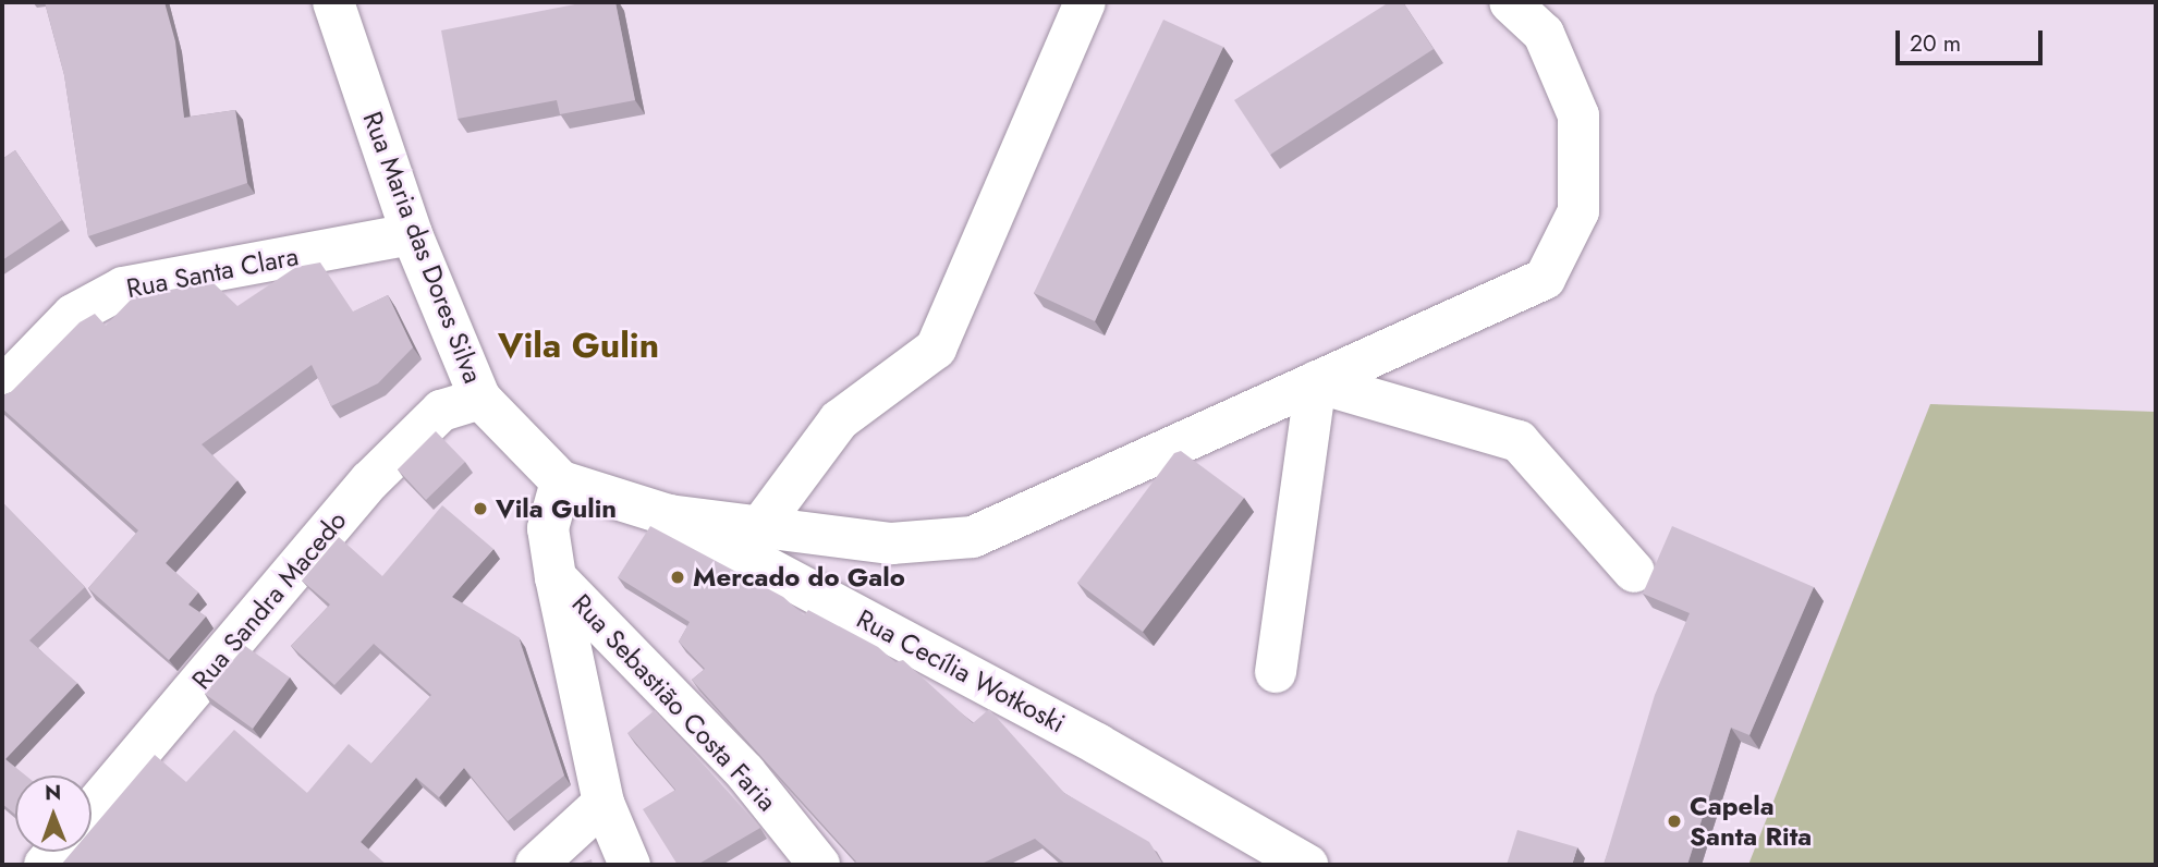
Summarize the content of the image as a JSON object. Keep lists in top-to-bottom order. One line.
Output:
{"streets":{"street":["Rua Maria das Dores Silva","Rua Santa Clara","Rua Sandra Macedo","Rua Cecília Wotkoski","Rua Sebastião Costa Faria"]},"crossings":[["Rua Maria das Dores Silva","Rua Santa Clara"],["Rua Maria das Dores Silva","Rua Sandra Macedo"],["Rua Maria das Dores Silva","Rua Cecília Wotkoski"]],"districts":["Vila Gulin"],"places":["Vila Gulin","Mercado do Galo","Capela Santa Rita"],"scale_bar":"20 m","north":"top"}
